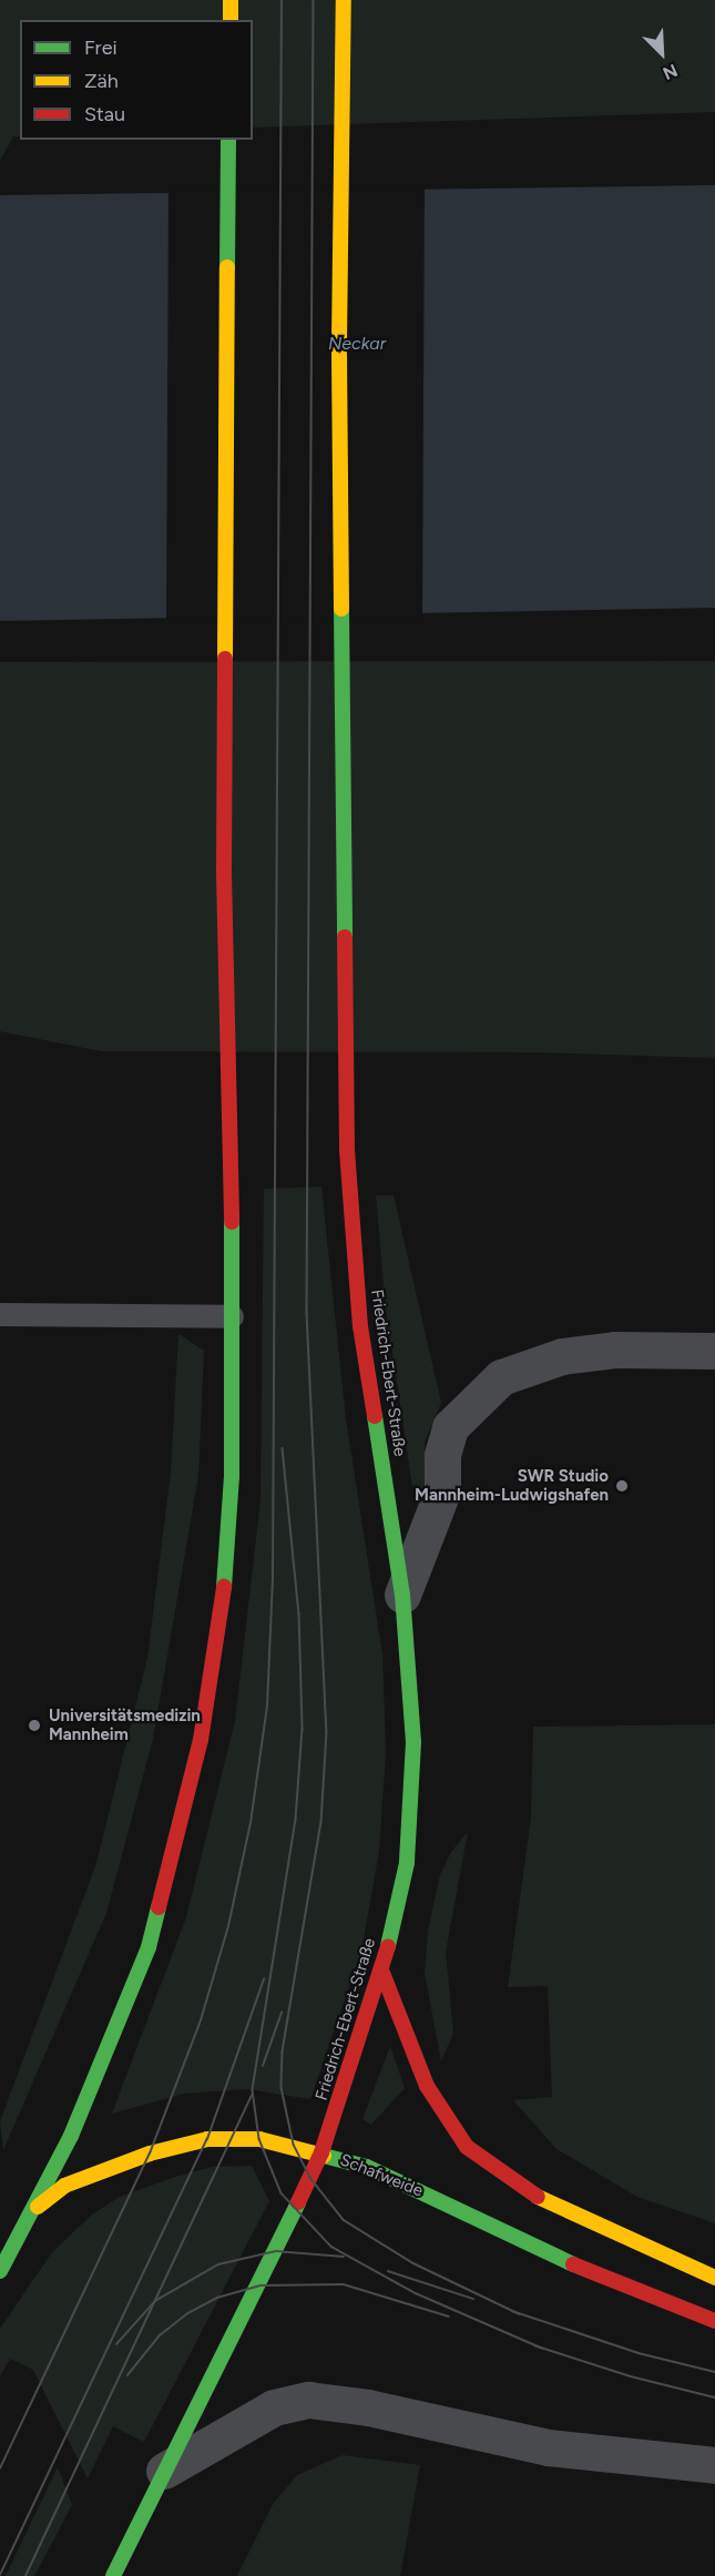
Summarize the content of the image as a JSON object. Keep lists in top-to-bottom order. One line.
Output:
{"streets":{"main road":["Friedrich-Ebert-Straße","Schafweide"]},"crossings":[["Friedrich-Ebert-Straße","Schafweide"]],"water":["Neckar"],"places":["SWR Studio Mannheim-Ludwigshafen","Universitätsmedizin Mannheim"],"legend":["Frei","Zäh","Stau"],"north":"bottom right"}
